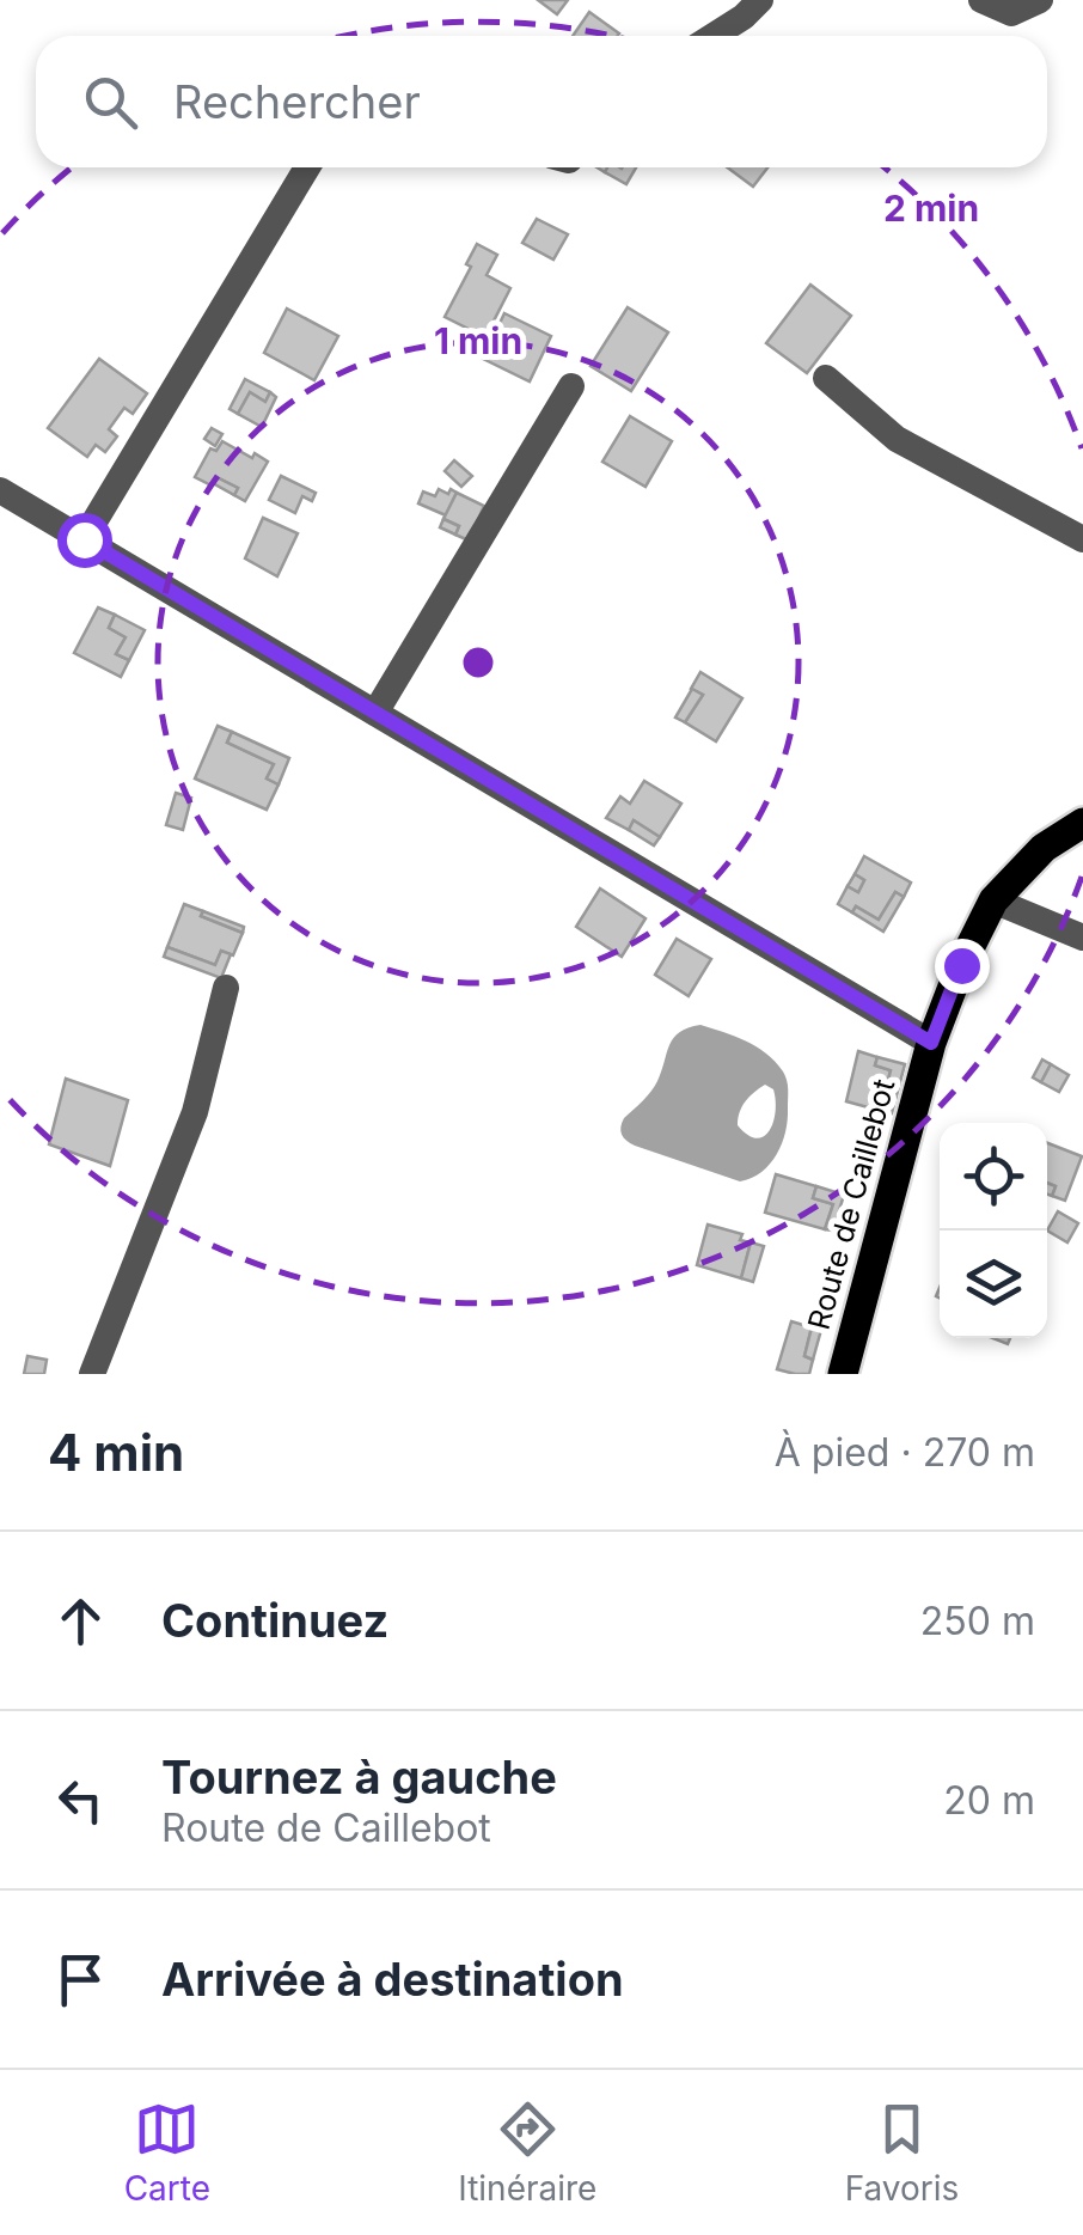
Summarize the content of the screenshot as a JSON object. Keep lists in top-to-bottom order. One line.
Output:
{"streets":{"main road":["Route de Caillebot"]},"page":{"search":"Rechercher","heading":["4 min","À pied · 270 m"],"list":[["Continuez","250 m"],["Tournez à gauche","Route de Caillebot","20 m"],"Arrivée à destination"],"nav":["Carte","Itinéraire","Favoris"]},"rings":["2 min","1 min"]}
